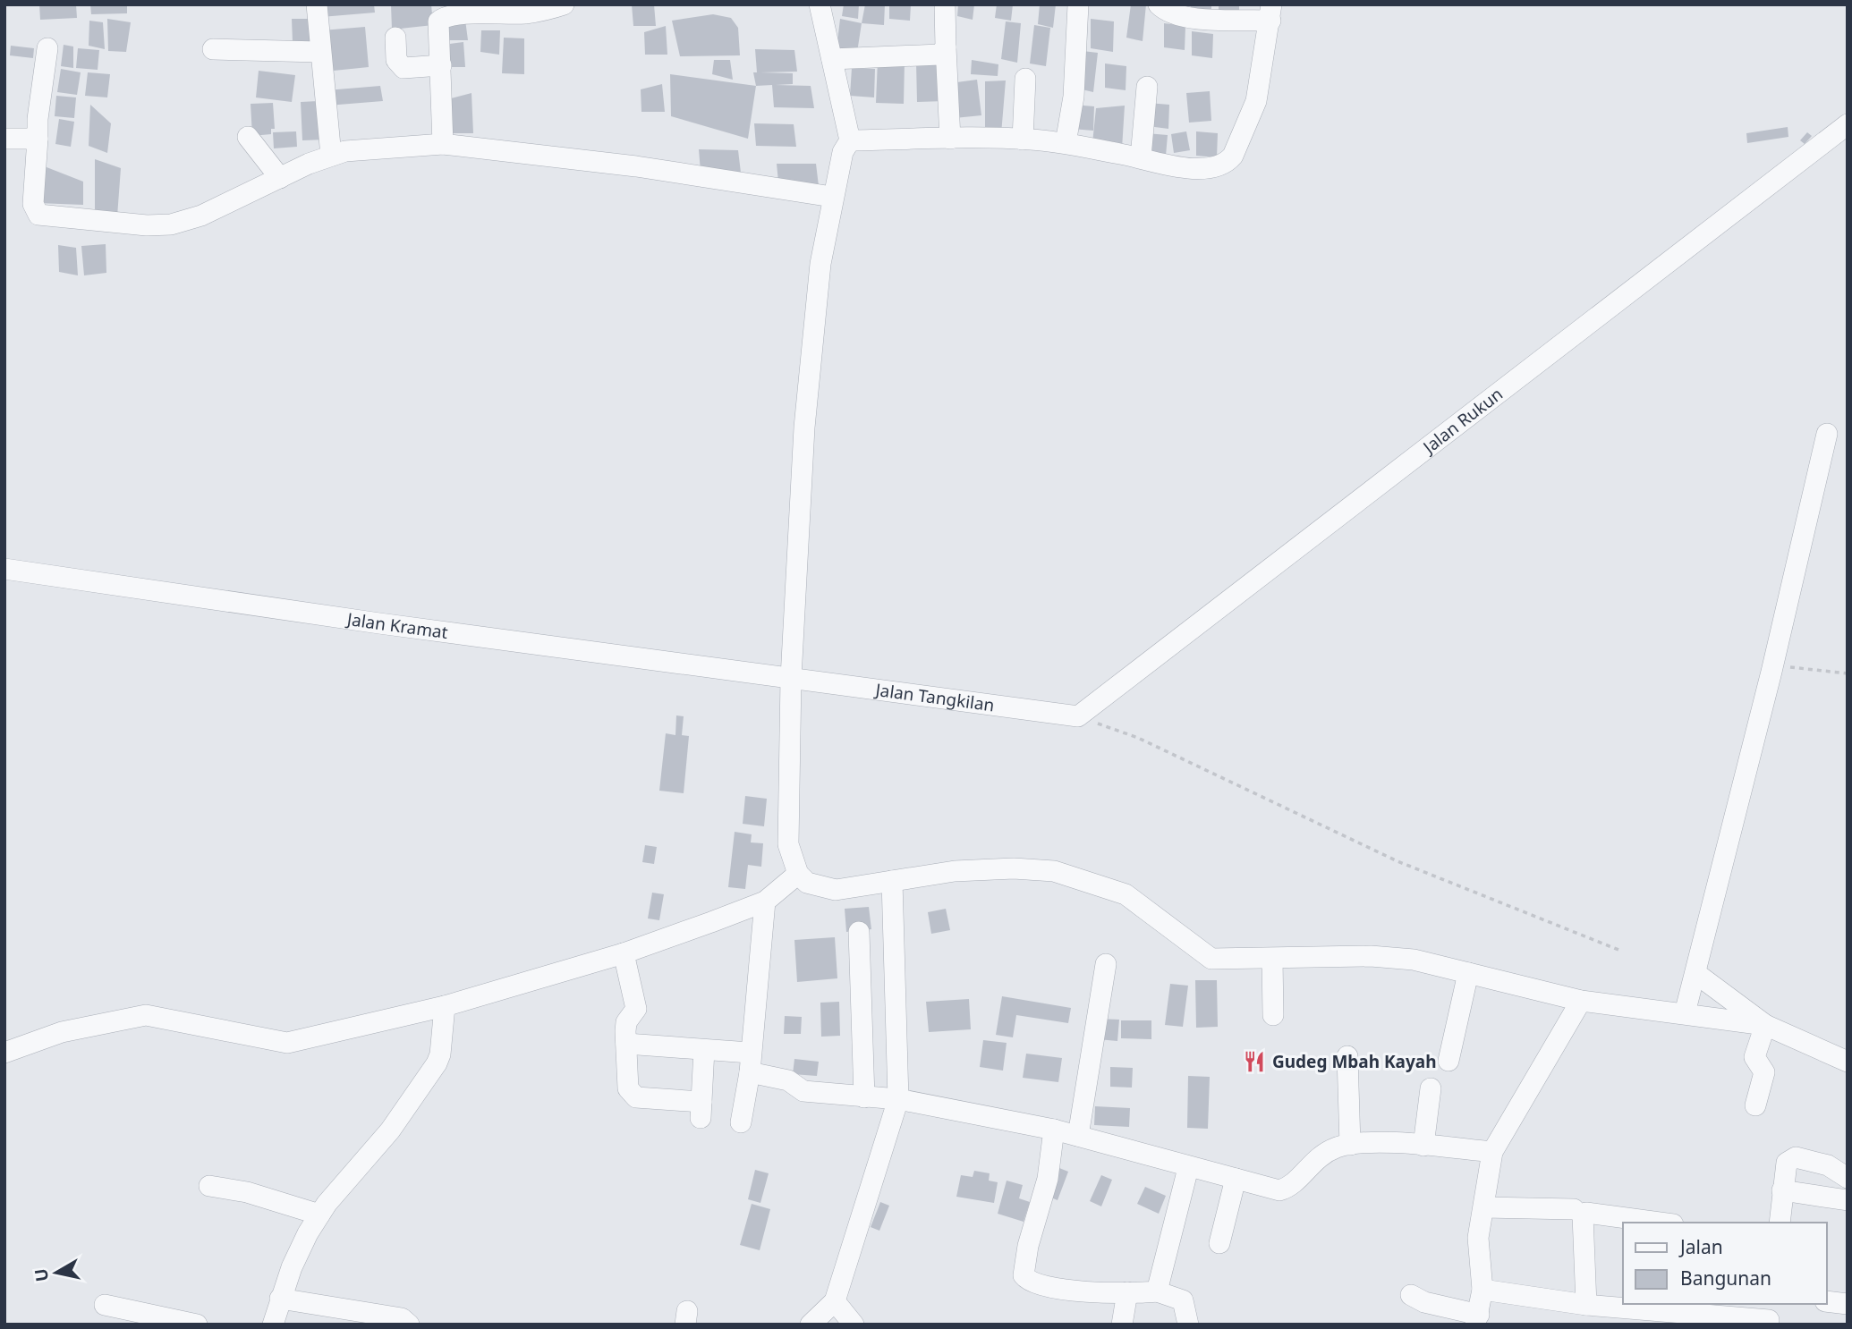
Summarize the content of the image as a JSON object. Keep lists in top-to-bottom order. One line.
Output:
{"streets":{"street":["Jalan Rukun","Jalan Kramat","Jalan Tangkilan"]},"crossings":[["Jalan Rukun","Jalan Tangkilan"],["Jalan Kramat","Jalan Tangkilan"]],"places":{"restaurant":["Gudeg Mbah Kayah"]},"legend":["Jalan","Bangunan"],"north":"left"}
